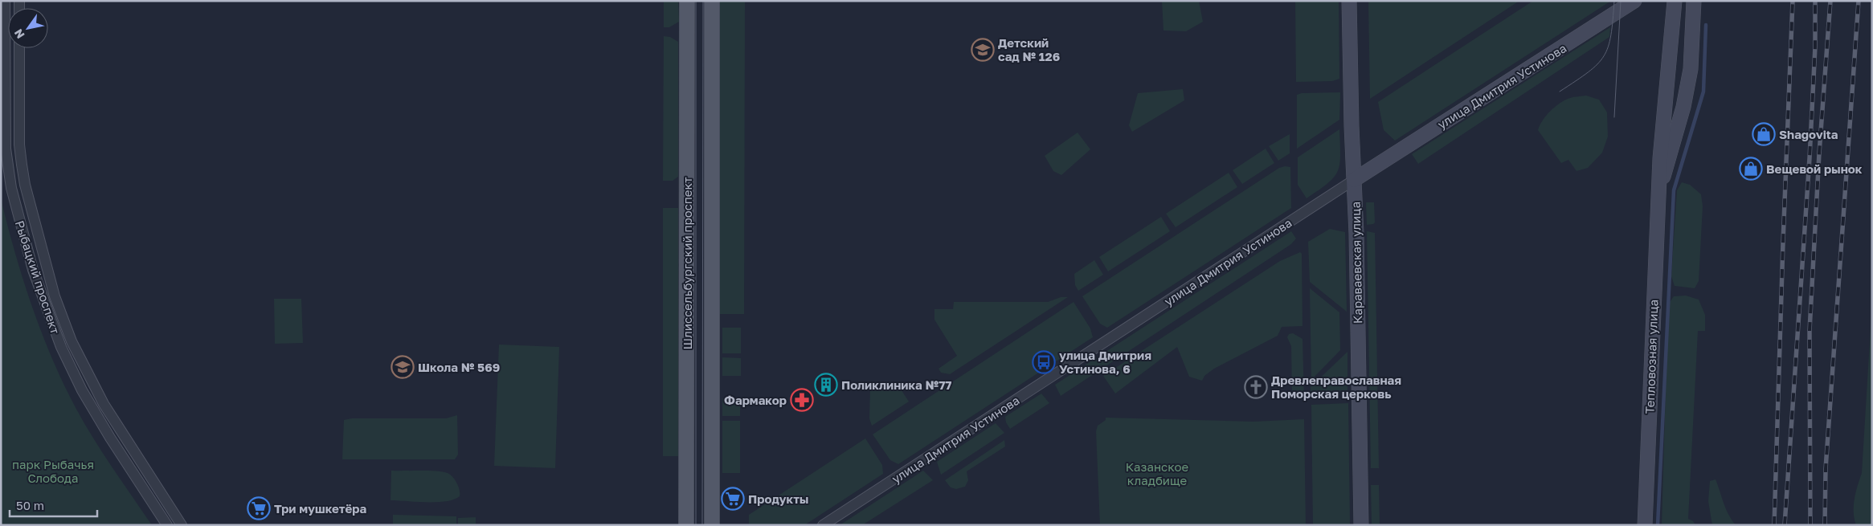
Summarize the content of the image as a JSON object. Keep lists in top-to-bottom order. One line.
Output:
{"streets":{"main road":["Шлиссельбургский проспект"],"street":["улица Дмитрия Устинова","Караваевская улица","Рыбацкий проспект","Тепловозная улица"]},"crossings":[["улица Дмитрия Устинова","Караваевская улица"]],"parks":["парк Рыбачья Слобода","Казанское кладбище"],"places":{"school or university":["Детский сад № 126","Школа № 569"],"shop":["Shagovita","Вещевой рынок"],"bus stop":["улица Дмитрия Устинова, 6"],"building":["Поликлиника №77"],"church":["Древлеправославная Поморская церковь"],"pharmacy":["Фармакор"],"supermarket":["Продукты","Три мушкетёра"]},"scale_bar":"50 m","north":"bottom left"}
